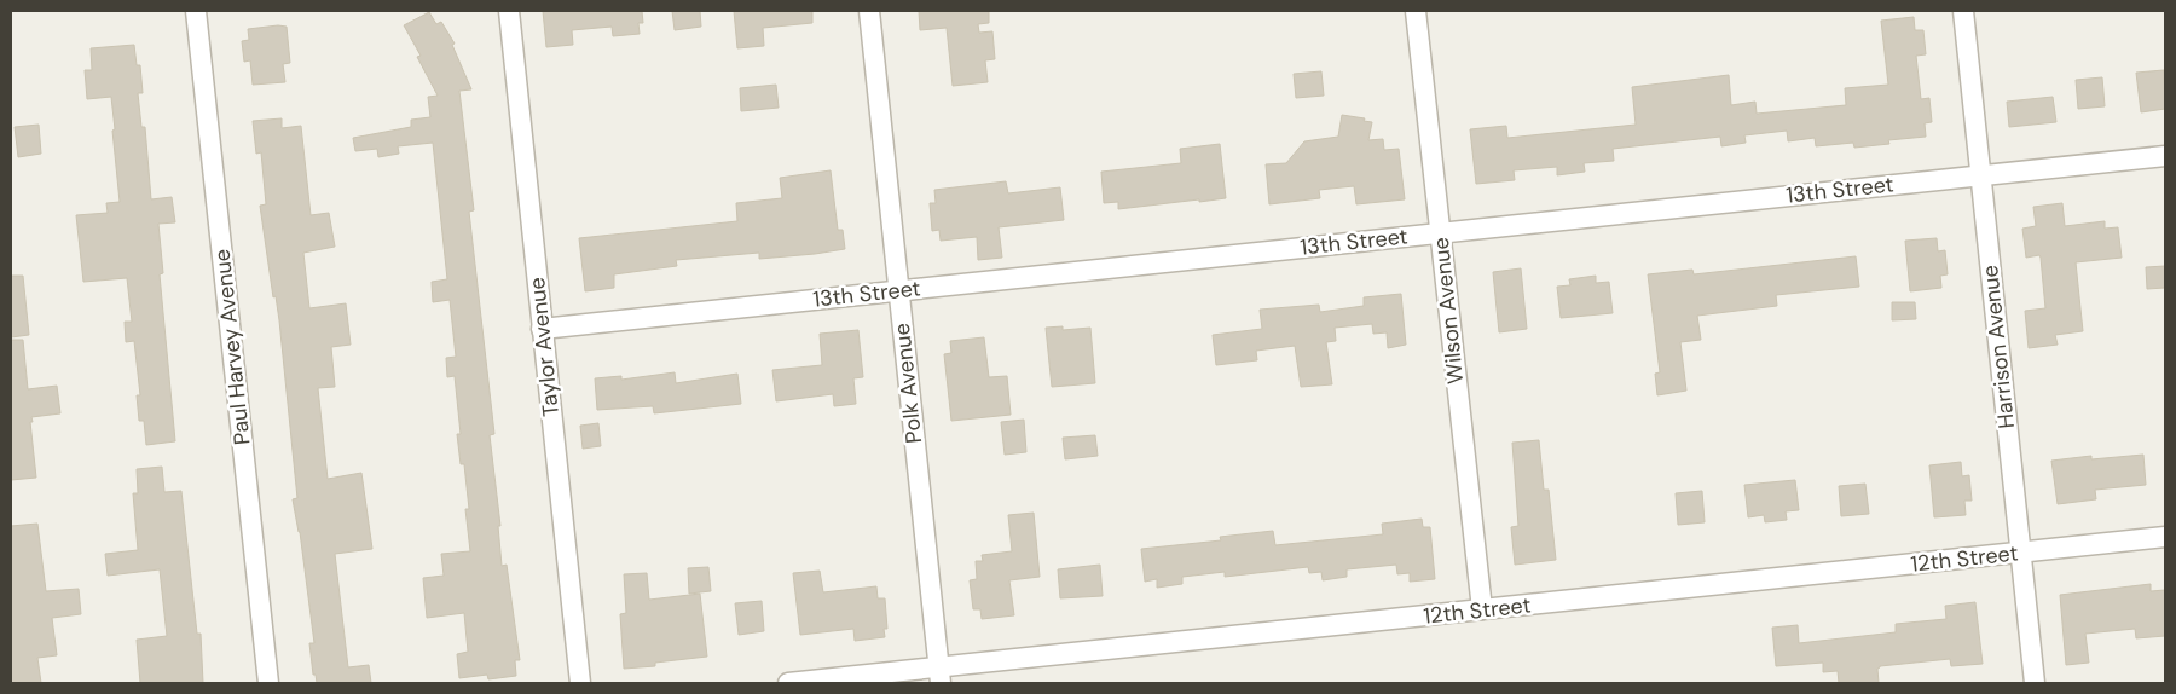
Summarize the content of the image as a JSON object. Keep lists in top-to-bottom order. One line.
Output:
{"streets":{"street":["13th Street","Wilson Avenue","Paul Harvey Avenue","Taylor Avenue","Harrison Avenue","Polk Avenue","12th Street"]},"crossings":[["13th Street","Wilson Avenue"],["13th Street","Taylor Avenue"],["13th Street","Harrison Avenue"],["13th Street","Polk Avenue"],["Wilson Avenue","12th Street"],["Harrison Avenue","12th Street"],["Polk Avenue","12th Street"]]}
